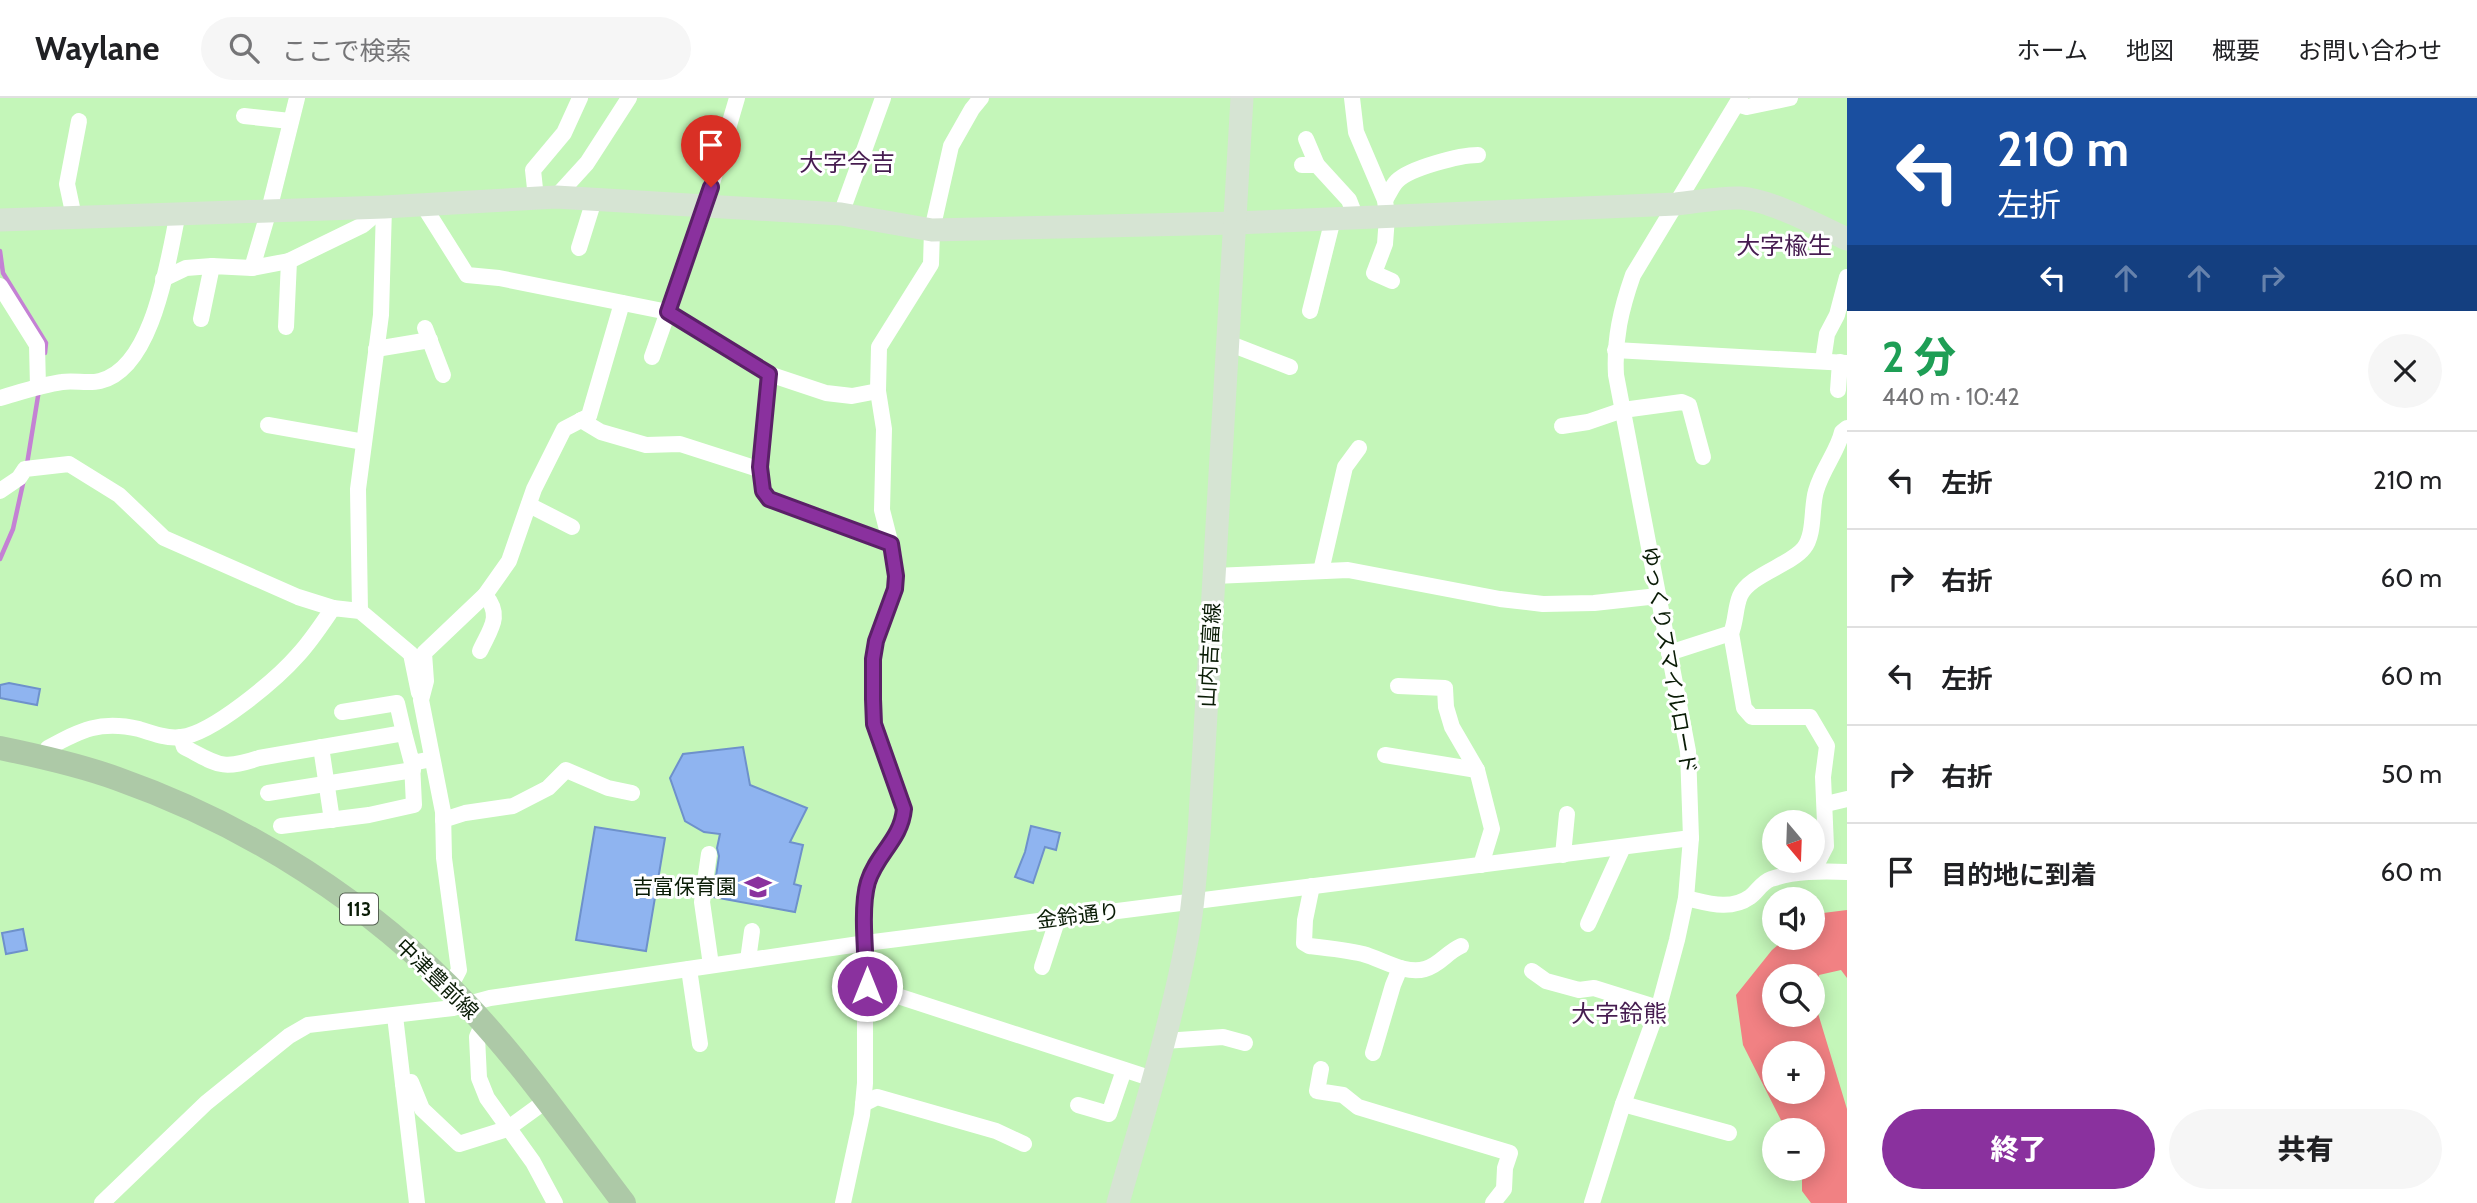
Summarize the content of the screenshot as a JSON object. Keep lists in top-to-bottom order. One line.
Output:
{"streets":{"main road":["113","中津豊前線"],"street":["山内吉富線","ゆっくりスマイルロード","金鈴通り"]},"crossings":[["山内吉富線","金鈴通り"],["ゆっくりスマイルロード","金鈴通り"],["金鈴通り","中津豊前線"]],"districts":["大字今吉","大字楡生","大字鈴熊"],"places":{"school or university":["吉富保育園"]},"north":"bottom","page":{"header":"Waylane","search":"ここで検索","nav":["ホーム","地図","概要","お問い合わせ"],"turn":["210 m","左折"],"heading":["2 分","440 m · 10:42"],"list":[{"name":"左折","value":"210 m"},{"name":"右折","value":"60 m"},{"name":"左折","value":"60 m"},{"name":"右折","value":"50 m"},{"name":"目的地に到着","value":"60 m"}],"map_buttons":["+","−"],"buttons":["終了","共有"]}}
